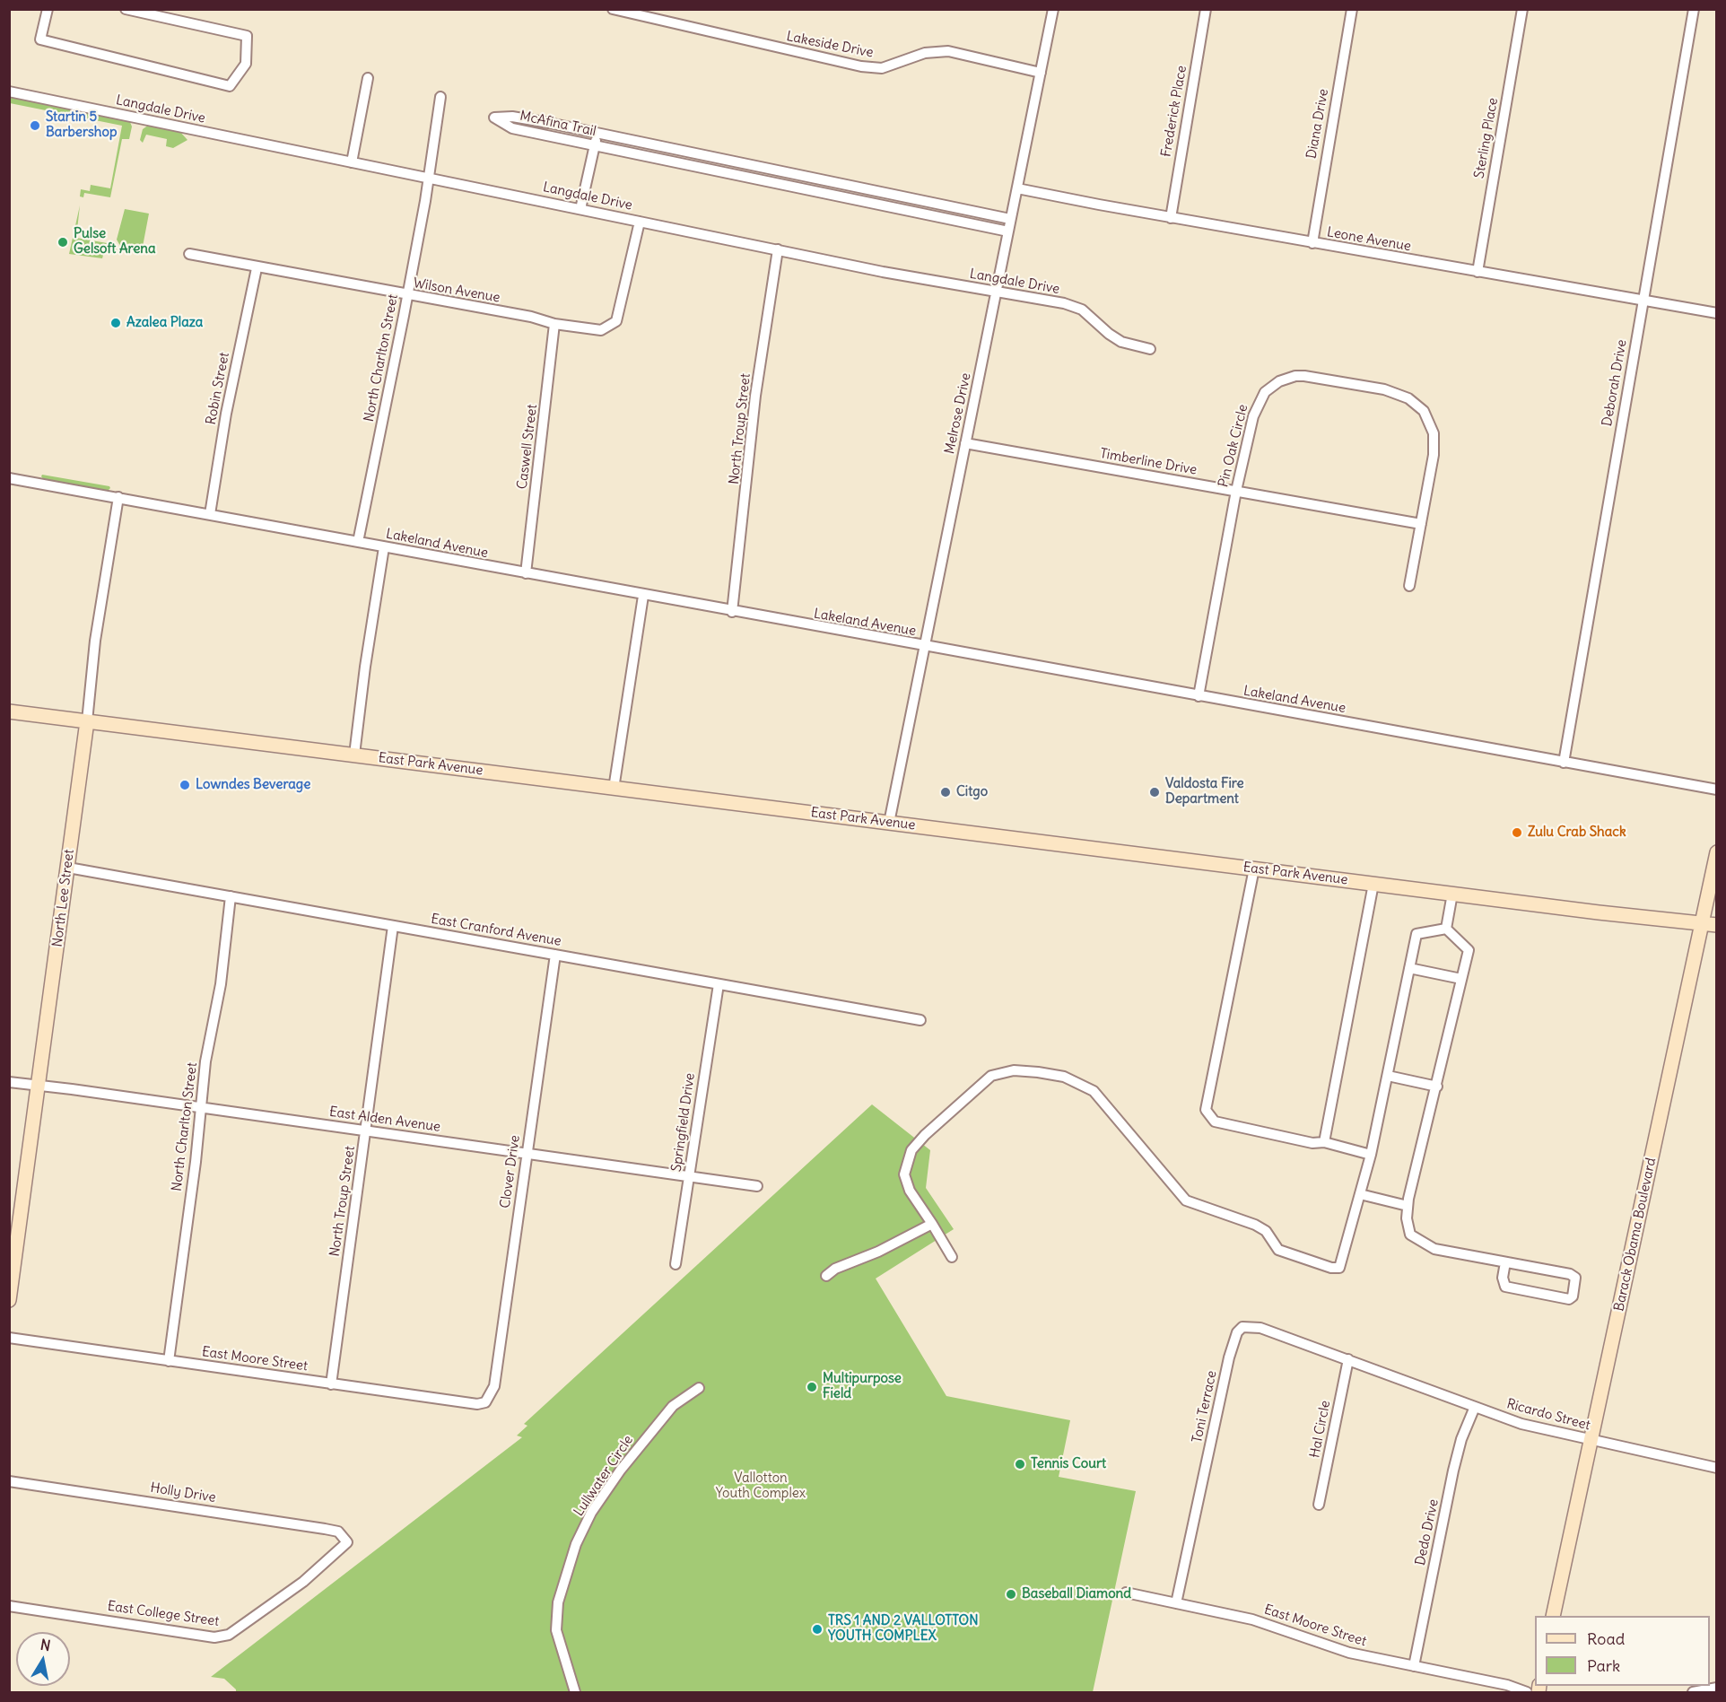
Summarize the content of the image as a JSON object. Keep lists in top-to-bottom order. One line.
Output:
{"streets":{"main road":["East Park Avenue","North Lee Street","Barack Obama Boulevard"],"street":["Lakeside Drive","Langdale Drive","Frederick Place","McAfina Trail","Diana Drive","Sterling Place","Leone Avenue","Wilson Avenue","North Charlton Street","Deborah Drive","Robin Street","Melrose Drive","North Troup Street","Pin Oak Circle","Caswell Street","Timberline Drive","Lakeland Avenue","East Cranford Avenue","East Alden Avenue","Springfield Drive","Clover Drive","East Moore Street","Toni Terrace","Ricardo Street","Hal Circle","Lullwater Circle","Holly Drive","Dedo Drive","East College Street"]},"crossings":[["Lakeside Drive","Melrose Drive"],["Langdale Drive","Wilson Avenue"],["Langdale Drive","North Charlton Street"],["Langdale Drive","Melrose Drive"],["Langdale Drive","North Troup Street"],["Frederick Place","Leone Avenue"],["McAfina Trail","Melrose Drive"],["Diana Drive","Leone Avenue"],["Sterling Place","Leone Avenue"],["Leone Avenue","Deborah Drive"],["Leone Avenue","Melrose Drive"],["Wilson Avenue","North Charlton Street"],["Wilson Avenue","Robin Street"],["Wilson Avenue","Caswell Street"],["North Charlton Street","Lakeland Avenue"],["North Charlton Street","East Cranford Avenue"],["North Charlton Street","East Alden Avenue"],["North Charlton Street","East Moore Street"],["Deborah Drive","Lakeland Avenue"],["Robin Street","Lakeland Avenue"],["Melrose Drive","Timberline Drive"],["Melrose Drive","Lakeland Avenue"],["Melrose Drive","East Park Avenue"],["North Troup Street","Lakeland Avenue"],["North Troup Street","East Cranford Avenue"],["North Troup Street","East Alden Avenue"],["North Troup Street","East Moore Street"],["Pin Oak Circle","Timberline Drive"],["Pin Oak Circle","Lakeland Avenue"],["Caswell Street","Lakeland Avenue"],["Lakeland Avenue","North Lee Street"],["East Park Avenue","North Lee Street"],["East Park Avenue","Barack Obama Boulevard"],["North Lee Street","East Cranford Avenue"],["North Lee Street","East Alden Avenue"],["East Cranford Avenue","Springfield Drive"],["East Cranford Avenue","Clover Drive"],["East Alden Avenue","Springfield Drive"],["East Alden Avenue","Clover Drive"],["Clover Drive","East Moore Street"],["Barack Obama Boulevard","Ricardo Street"],["East Moore Street","Toni Terrace"],["East Moore Street","Dedo Drive"],["Toni Terrace","Ricardo Street"],["Toni Terrace","Hal Circle"],["Ricardo Street","Hal Circle"],["Ricardo Street","Dedo Drive"],["Holly Drive","East College Street"]],"parks":["Vallotton Youth Complex"],"places":["Startin 5 Barbershop","Pulse Gelsoft Arena","Azalea Plaza","Lowndes Beverage","Citgo","Valdosta Fire Department","Zulu Crab Shack","Multipurpose Field","Tennis Court","Baseball Diamond","TRS 1 AND 2 VALLOTTON YOUTH COMPLEX"],"legend":["Road","Park"],"north":"top"}
